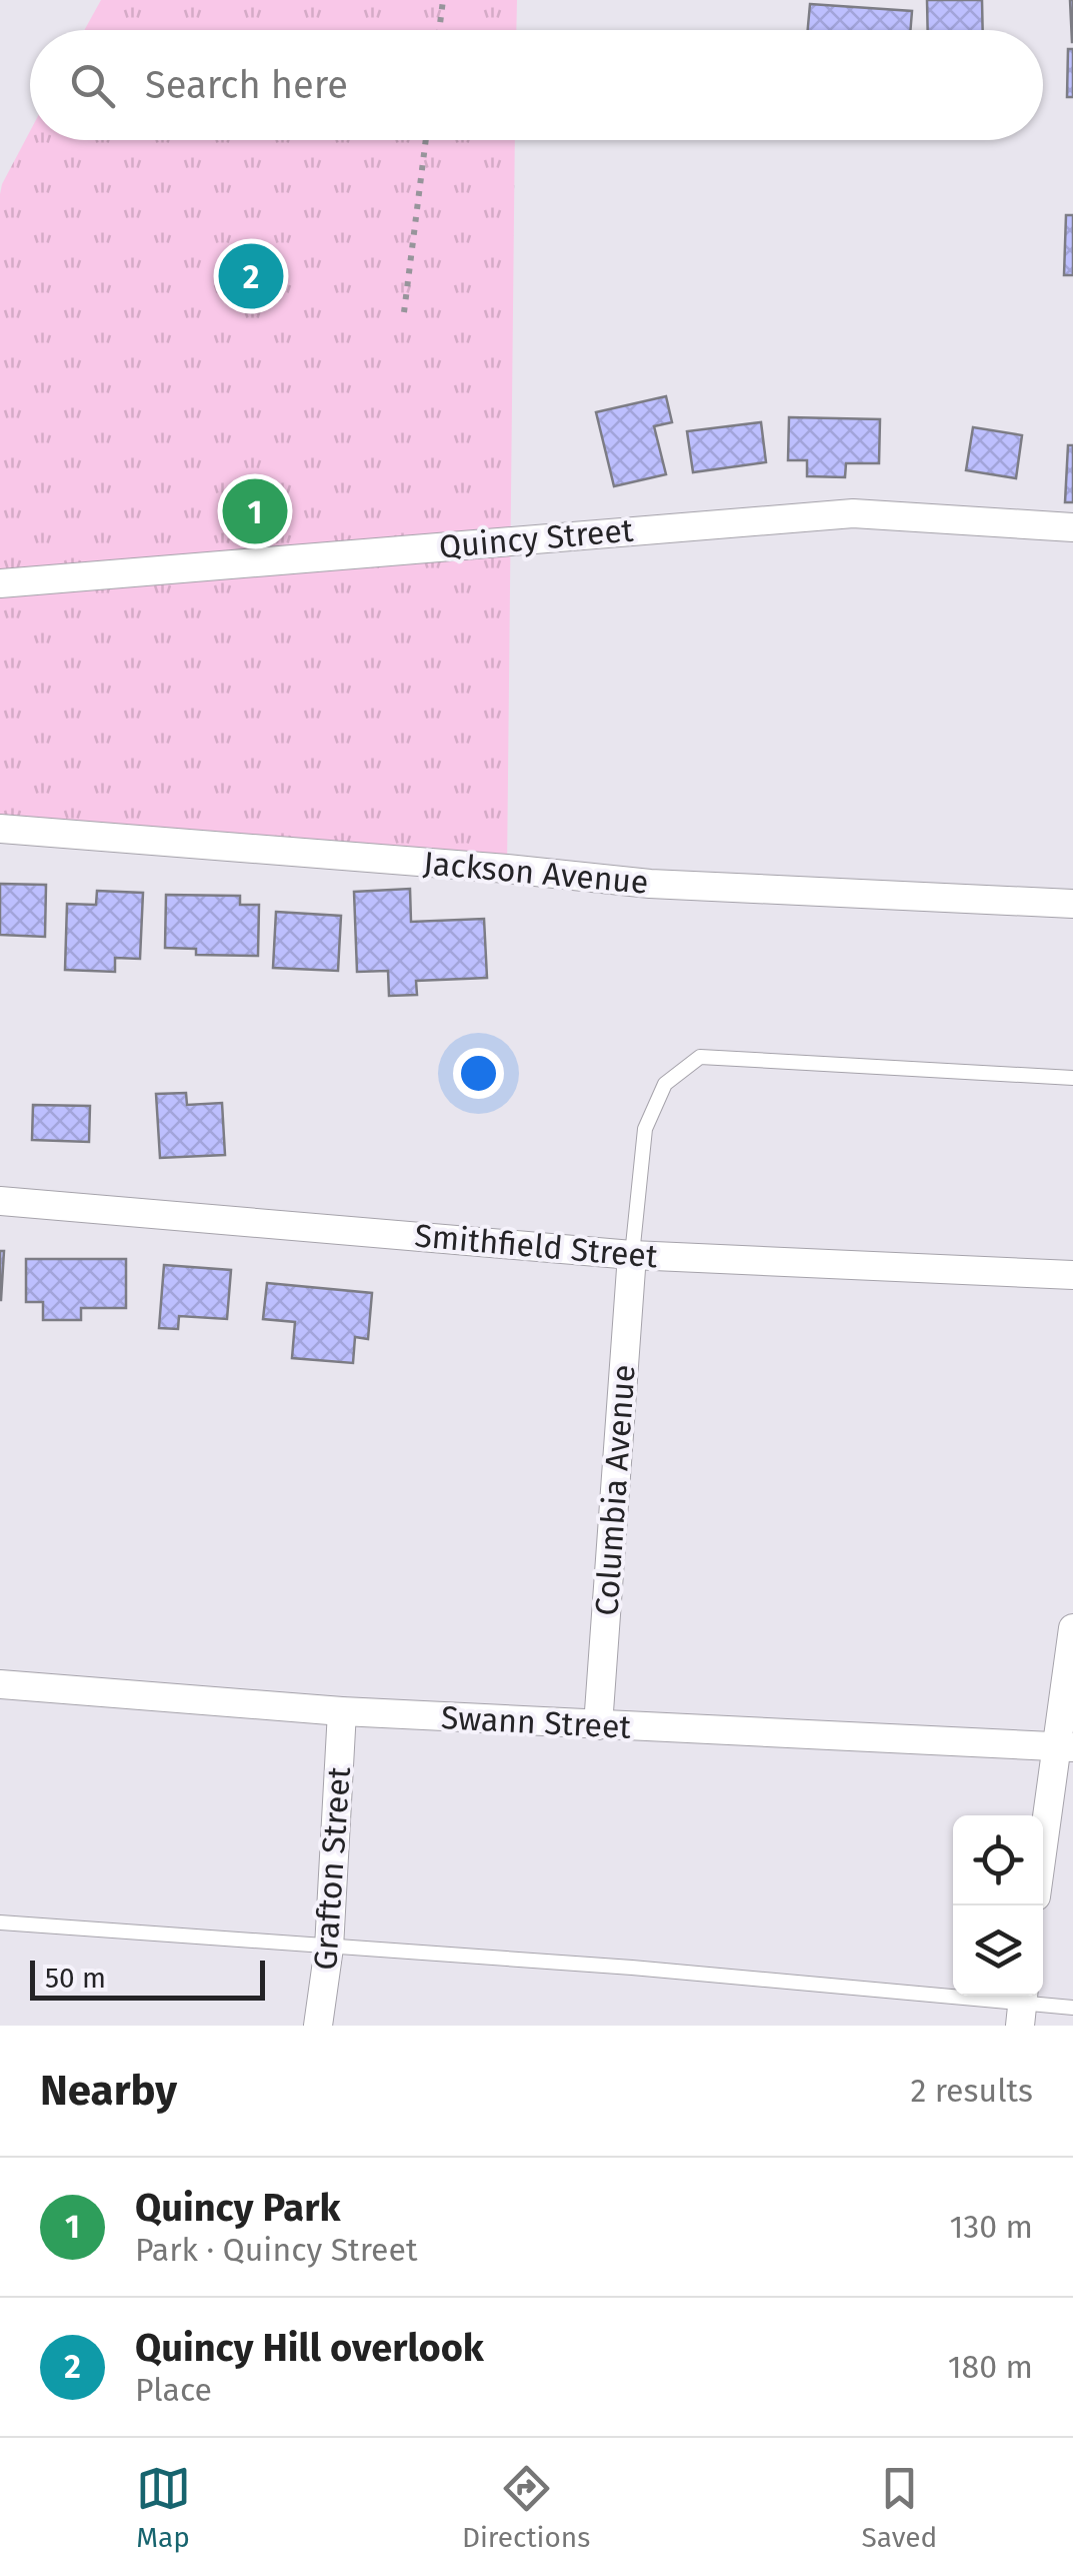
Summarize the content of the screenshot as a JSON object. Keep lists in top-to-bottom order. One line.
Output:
{"streets":{"street":["Quincy Street","Jackson Avenue","Smithfield Street","Columbia Avenue","Swann Street","Grafton Street"]},"crossings":[["Smithfield Street","Columbia Avenue"],["Columbia Avenue","Swann Street"],["Swann Street","Grafton Street"]],"scale_bar":"50 m","page":{"search":"Search here","pins":["2","1"],"scale":"50 m","heading":["Nearby","2 results"],"list":[{"mark":"1","name":"Quincy Park","note":"Park · Quincy Street","value":"130 m"},{"mark":"2","name":"Quincy Hill overlook","note":"Place","value":"180 m"}],"nav":["Map","Directions","Saved"]}}
